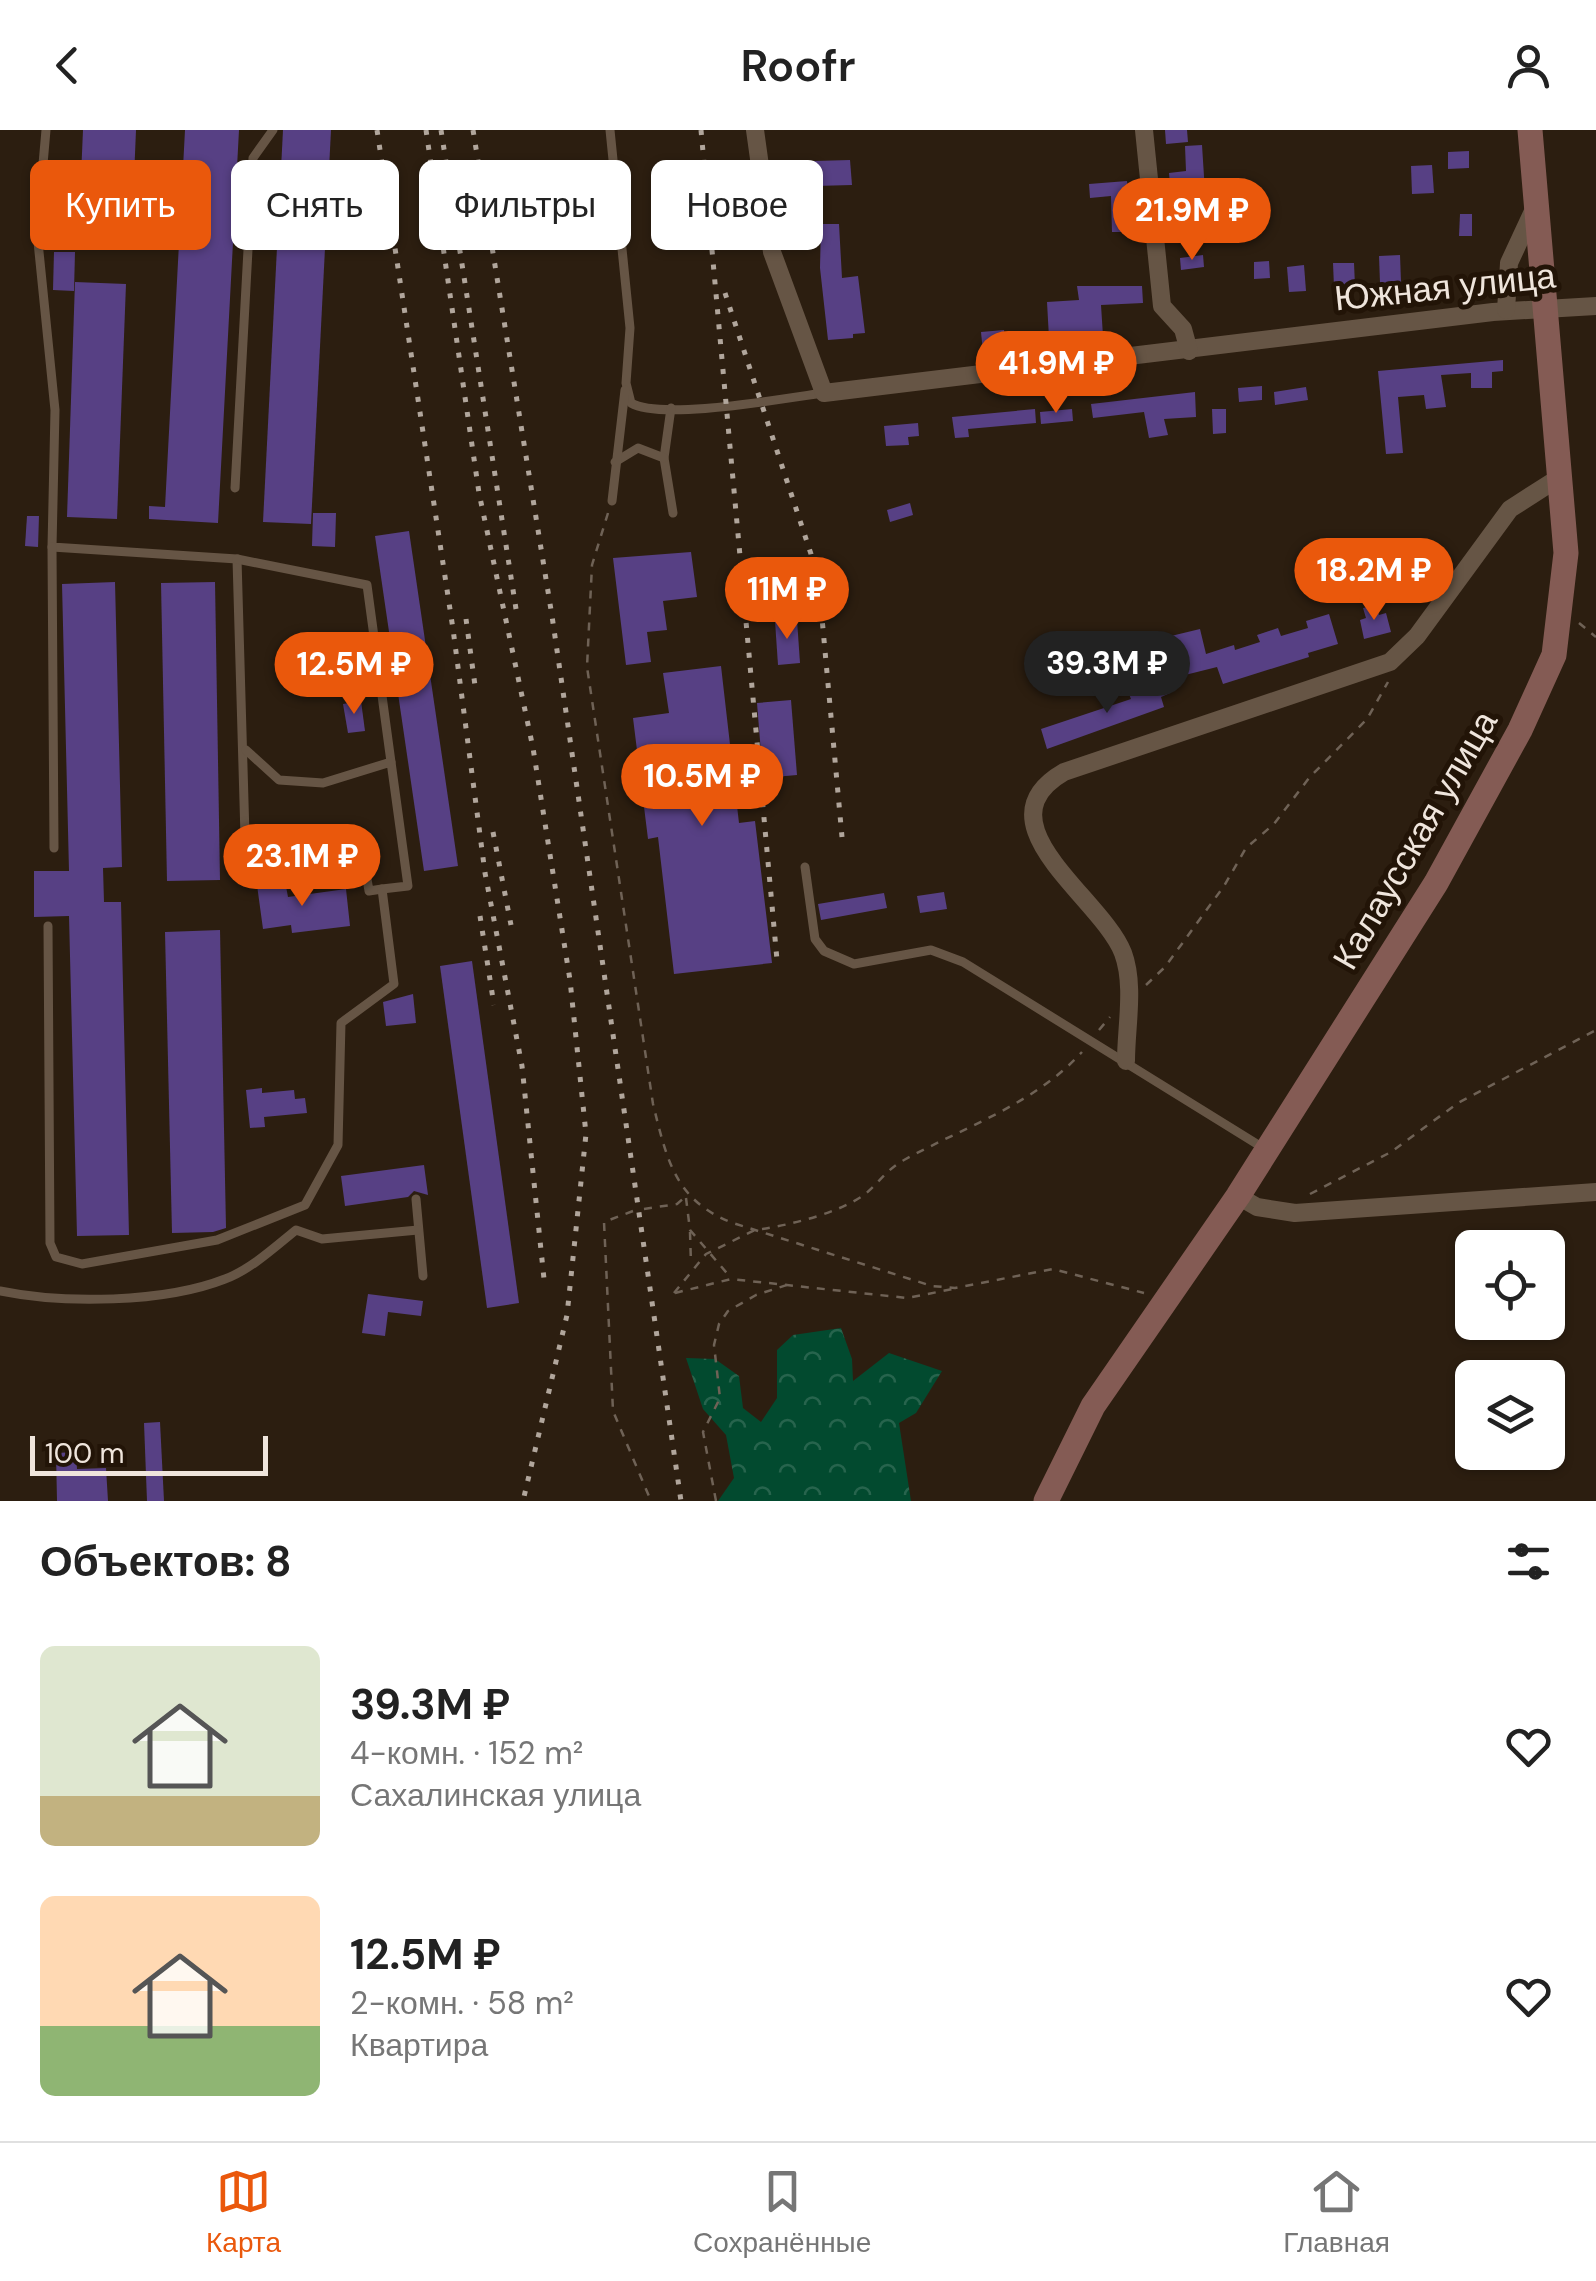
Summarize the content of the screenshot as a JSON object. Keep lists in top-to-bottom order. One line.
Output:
{"streets":{"street":["Южная улица","Калаусская улица"]},"crossings":[["Южная улица","Калаусская улица"]],"scale_bar":"100 m","page":{"header":"Roofr","chip":["Купить","Снять","Фильтры","Новое"],"price":["21.9M ₽","41.9M ₽","18.2M ₽","11M ₽","39.3M ₽","12.5M ₽","10.5M ₽","23.1M ₽"],"scale":"100 m","heading":"Объектов: 8","list":[{"name":"39.3M ₽","note":"4-комн. · 152 m² · Сахалинская улица"},{"name":"12.5M ₽","note":"2-комн. · 58 m² · Квартира"}],"tabs":["Карта","Сохранённые","Главная"]}}
